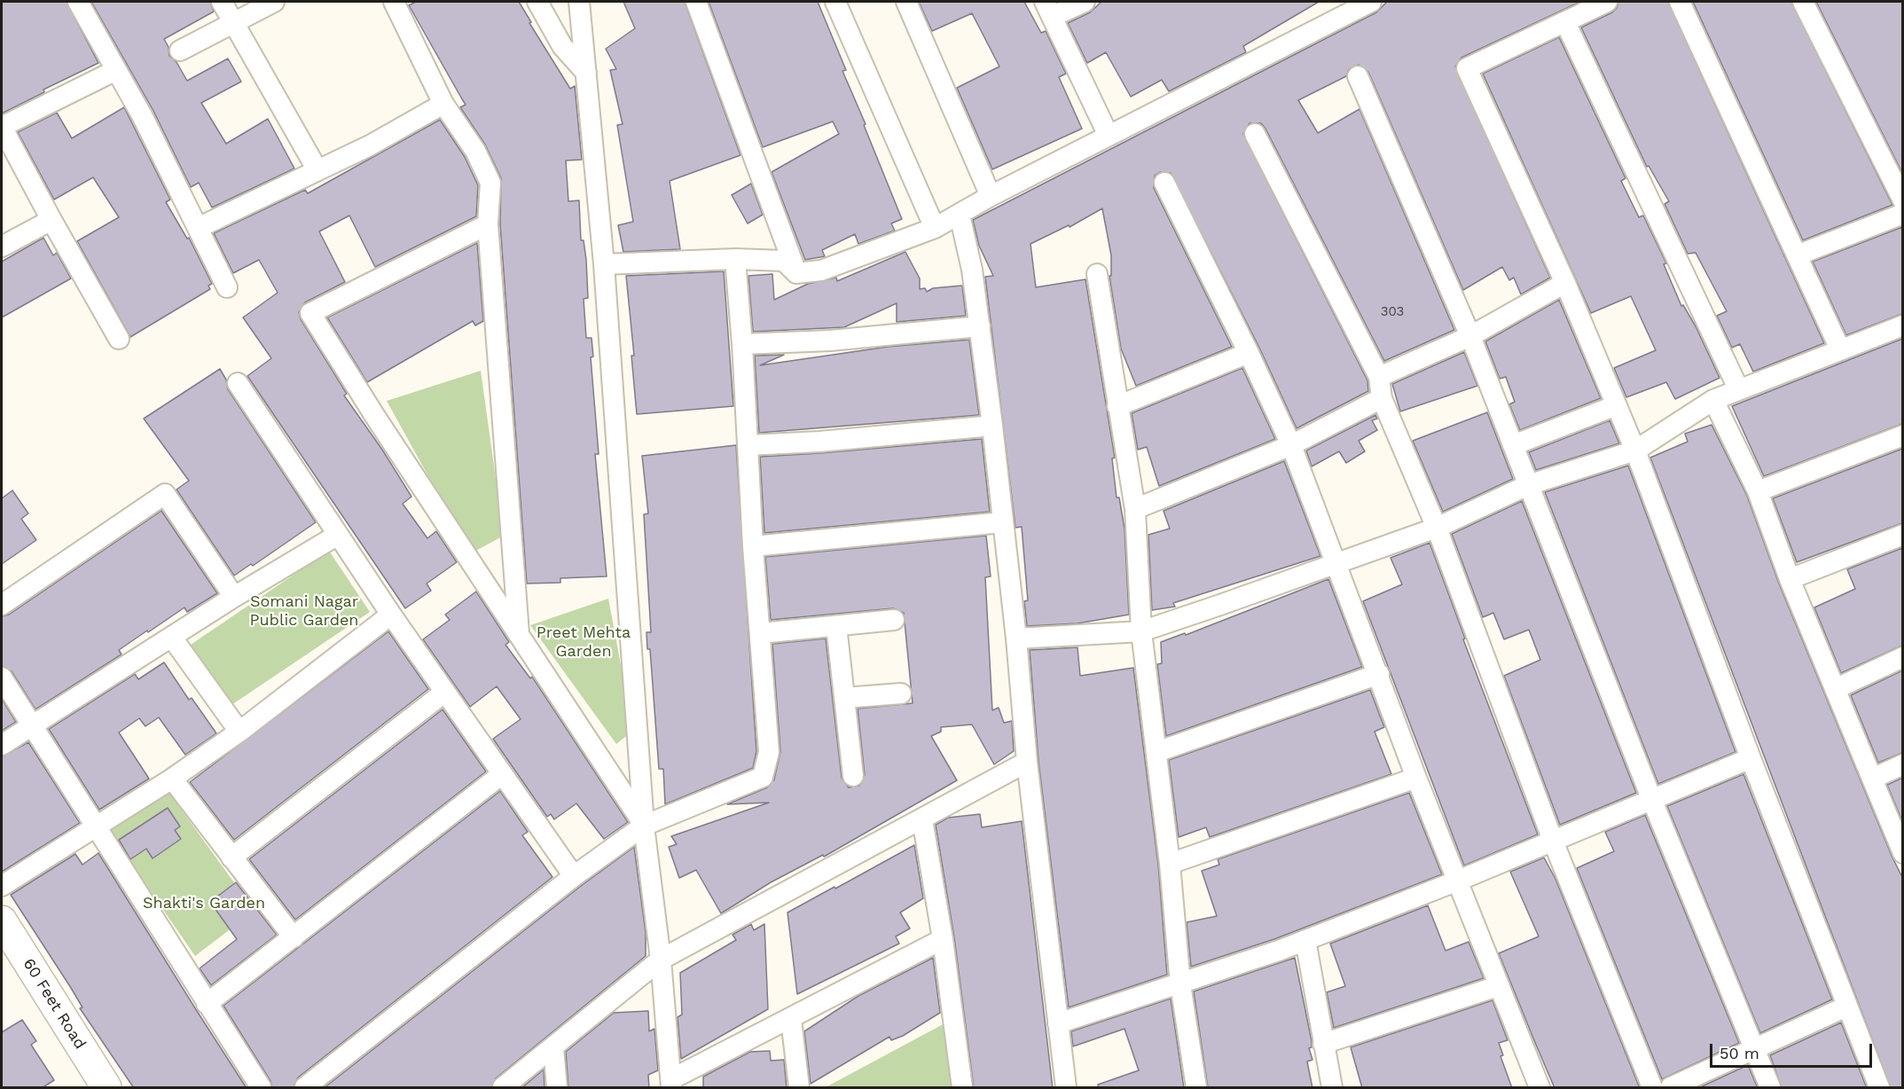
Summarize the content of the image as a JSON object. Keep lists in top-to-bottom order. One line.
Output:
{"streets":{"main road":["60 Feet Road"]},"parks":["Somani Nagar Public Garden","Preet Mehta Garden","Shakti's Garden"],"house_numbers":["303"],"scale_bar":"50 m"}
